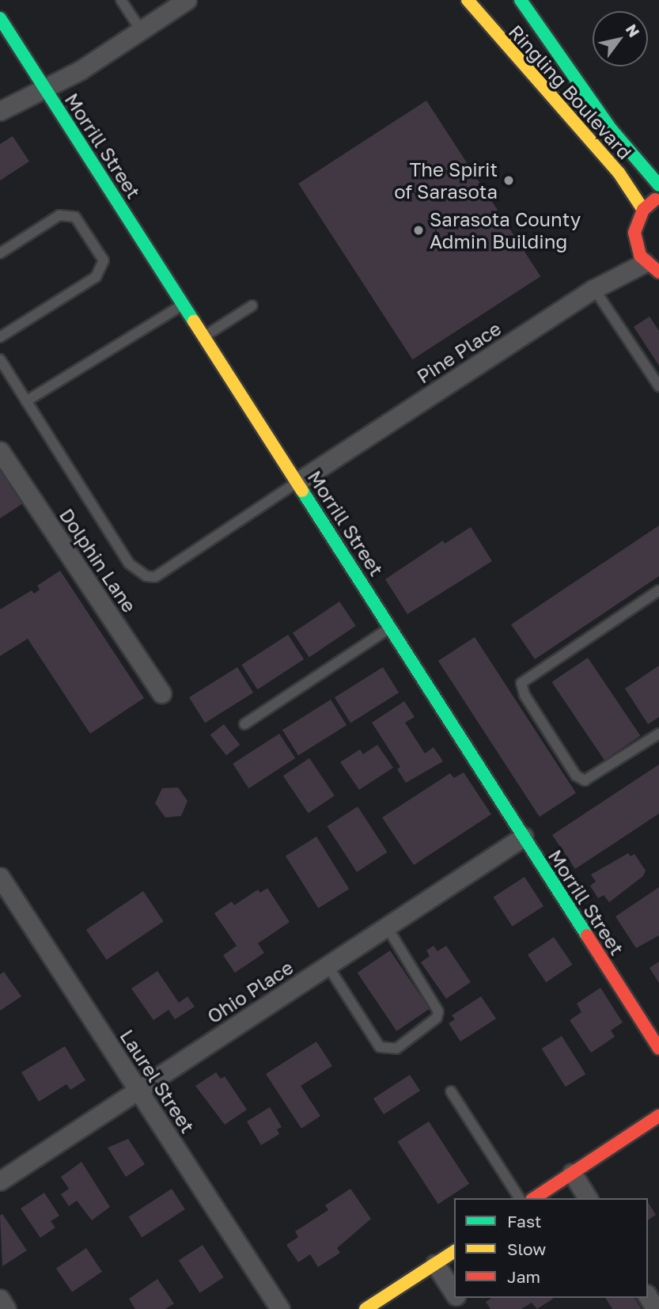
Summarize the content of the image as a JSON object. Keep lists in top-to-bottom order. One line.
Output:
{"streets":{"street":["Ringling Boulevard","Morrill Street","Pine Place","Dolphin Lane","Ohio Place","Laurel Street"]},"crossings":[["Morrill Street","Pine Place"],["Morrill Street","Ohio Place"],["Ohio Place","Laurel Street"]],"places":["The Spirit of Sarasota","Sarasota County Admin Building"],"legend":["Fast","Slow","Jam"],"north":"top right"}
